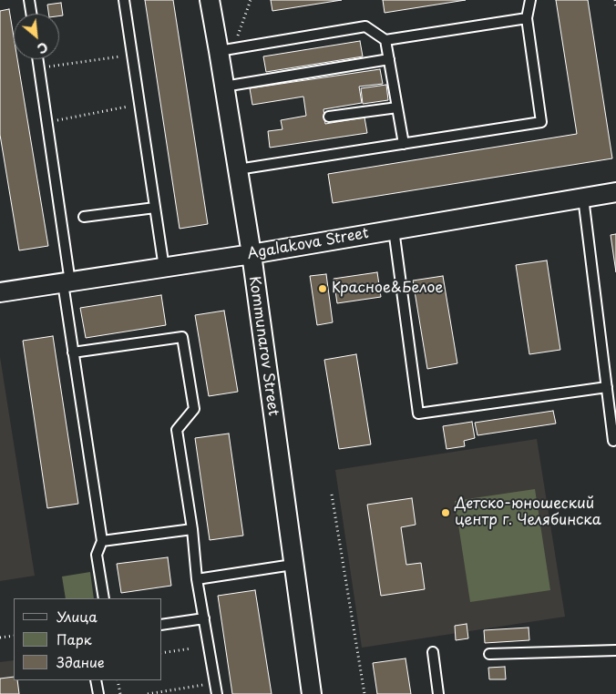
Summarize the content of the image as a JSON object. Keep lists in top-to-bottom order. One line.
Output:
{"streets":{"street":["Agalakova Street","Kommunarov Street"]},"crossings":[["Agalakova Street","Kommunarov Street"]],"places":["Красное&Белое","Детско-юношеский центр г. Челябинска"],"legend":["Улица","Парк","Здание"],"north":"bottom right"}
